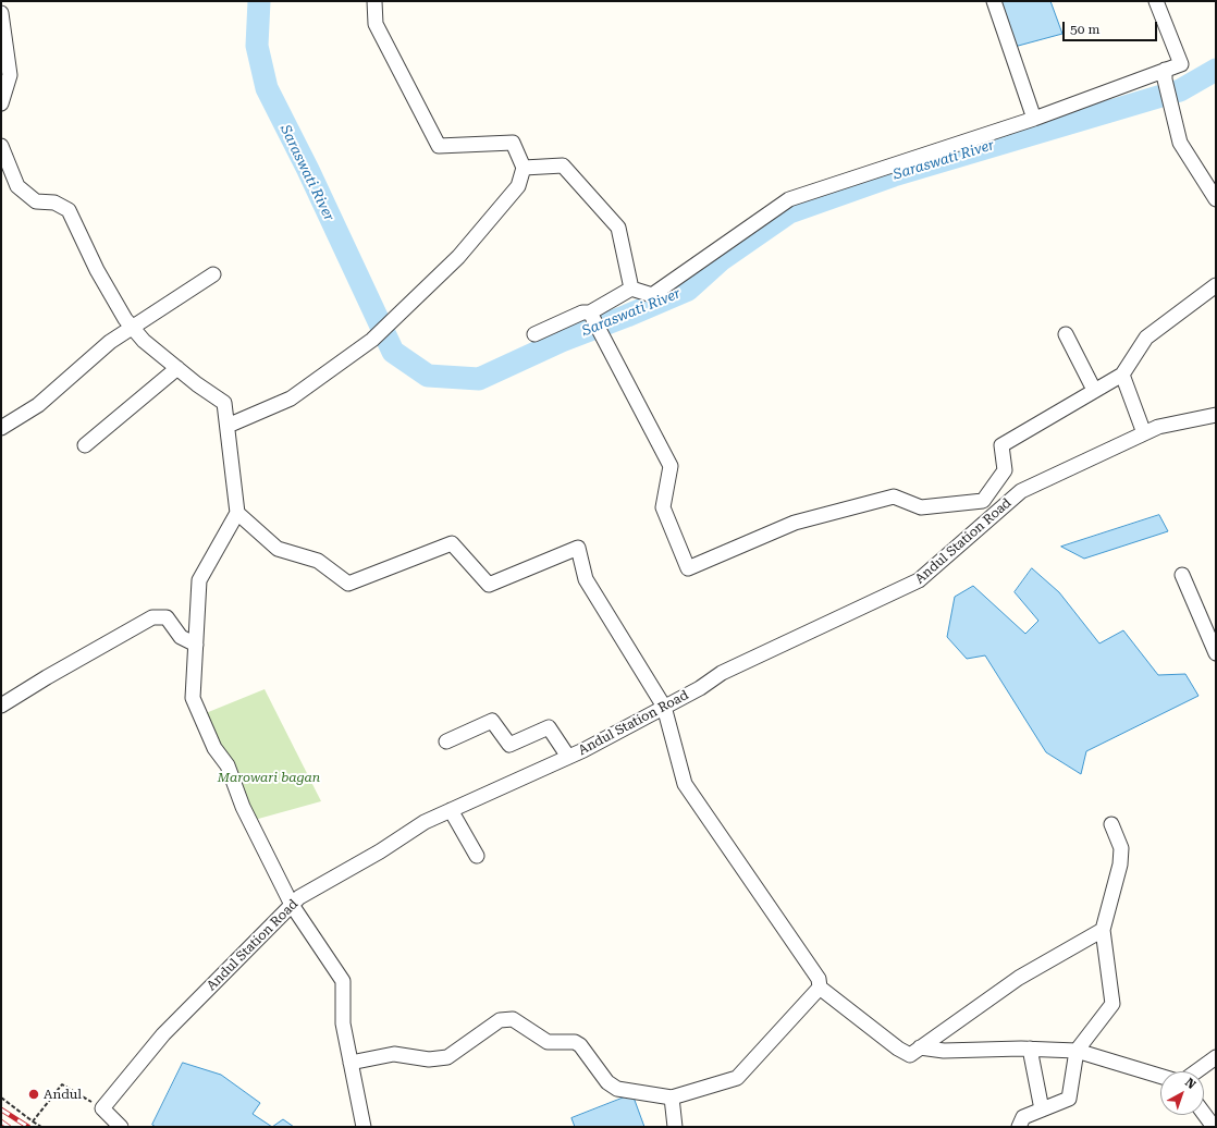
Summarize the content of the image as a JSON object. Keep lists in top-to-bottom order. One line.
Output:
{"streets":{"street":["Andul Station Road"]},"water":["Saraswati River"],"parks":["Marowari bagan"],"places":["Andul"],"scale_bar":"50 m","north":"top right"}
